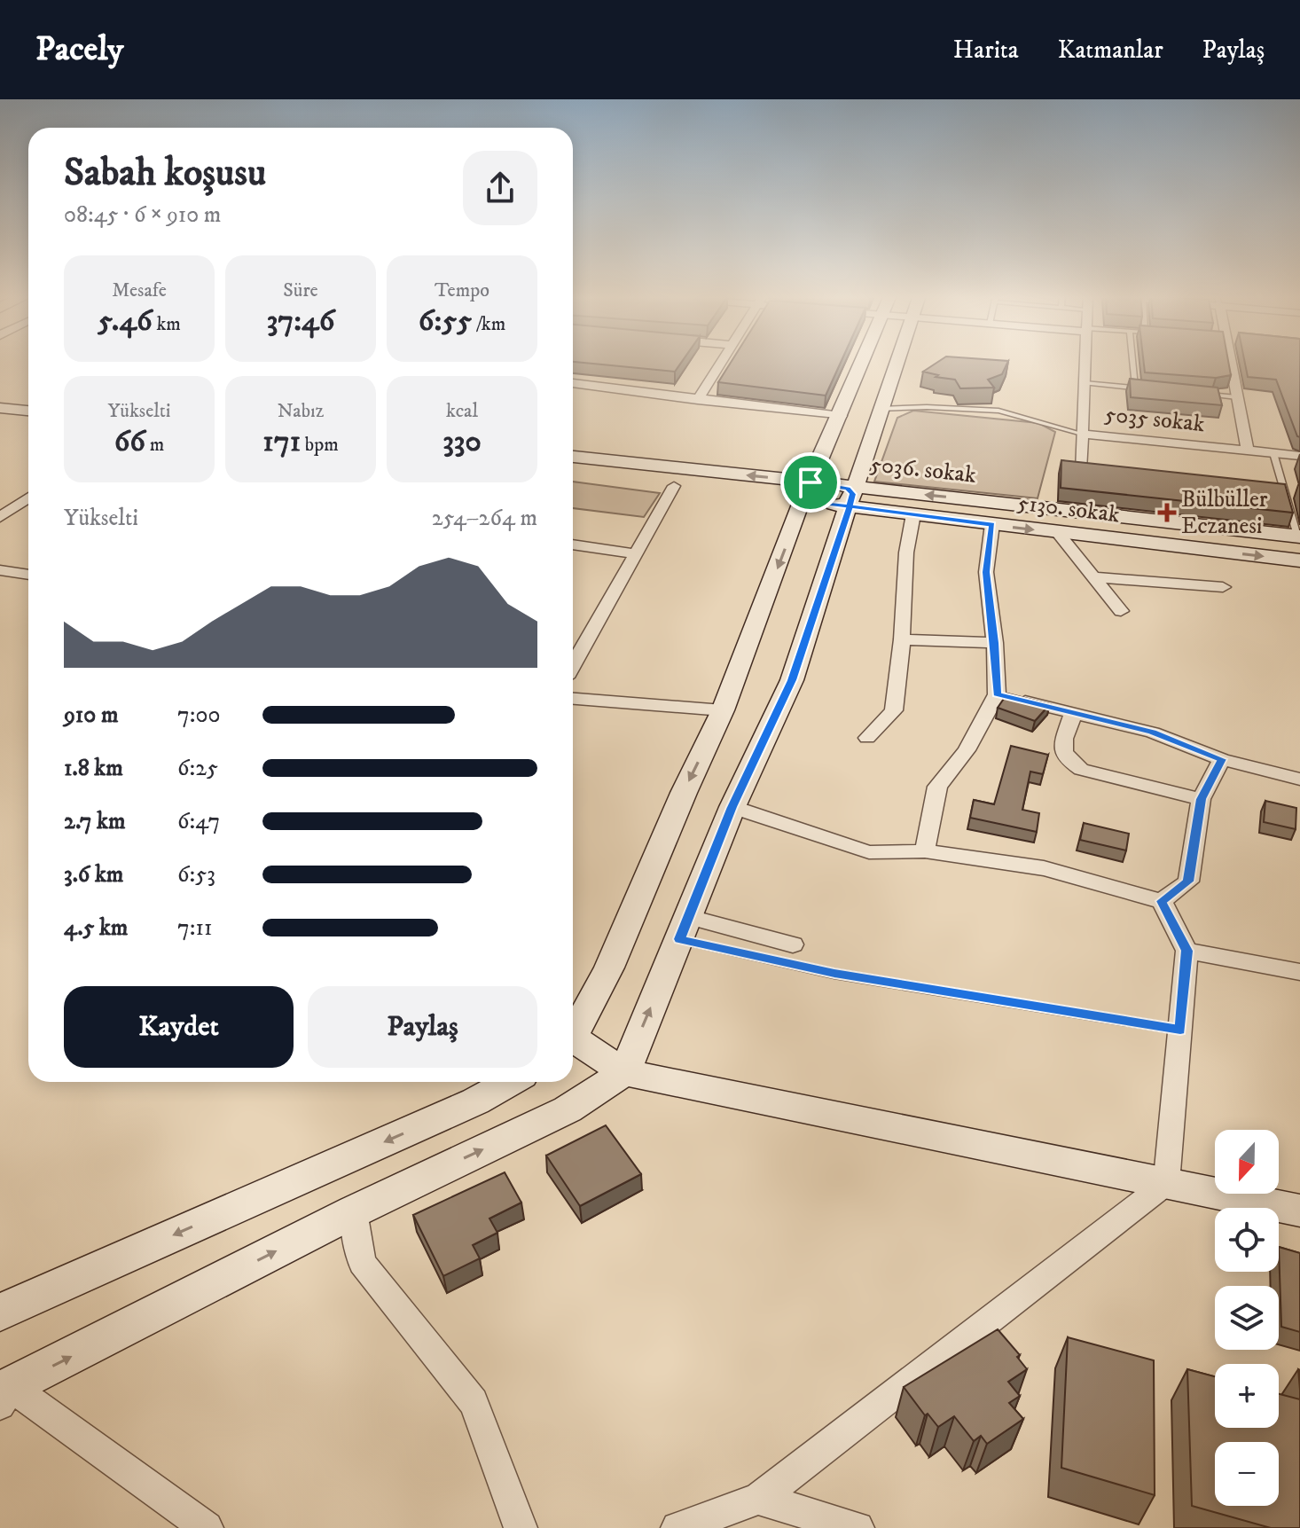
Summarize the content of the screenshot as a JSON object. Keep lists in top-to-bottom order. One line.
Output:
{"streets":{"main road":["5036. sokak","5130. sokak"],"street":["5035 sokak"]},"crossings":[["5036. sokak","5130. sokak"]],"one_way":["5036. sokak","5130. sokak"],"places":{"health":["Bülbüller Eczanesi"]},"north":"bottom","page":{"header":"Pacely","nav":["Harita","Katmanlar","Paylaş"],"heading":["Sabah koşusu","08:45 · 6 × 910 m"],"stats":[["Mesafe","5.46 km"],["Süre","37:46"],["Tempo","6:55 /km"],["Yükselti","66 m"],["Nabız","171 bpm"],["kcal","330"]],"chart":["Yükselti","254–264 m"],"list":[{"name":"910 m","note":"7:00"},{"name":"1.8 km","note":"6:25"},{"name":"2.7 km","note":"6:47"},{"name":"3.6 km","note":"6:53"},{"name":"4.5 km","note":"7:11"}],"buttons":["Kaydet","Paylaş"],"map_buttons":["+","−"]}}
